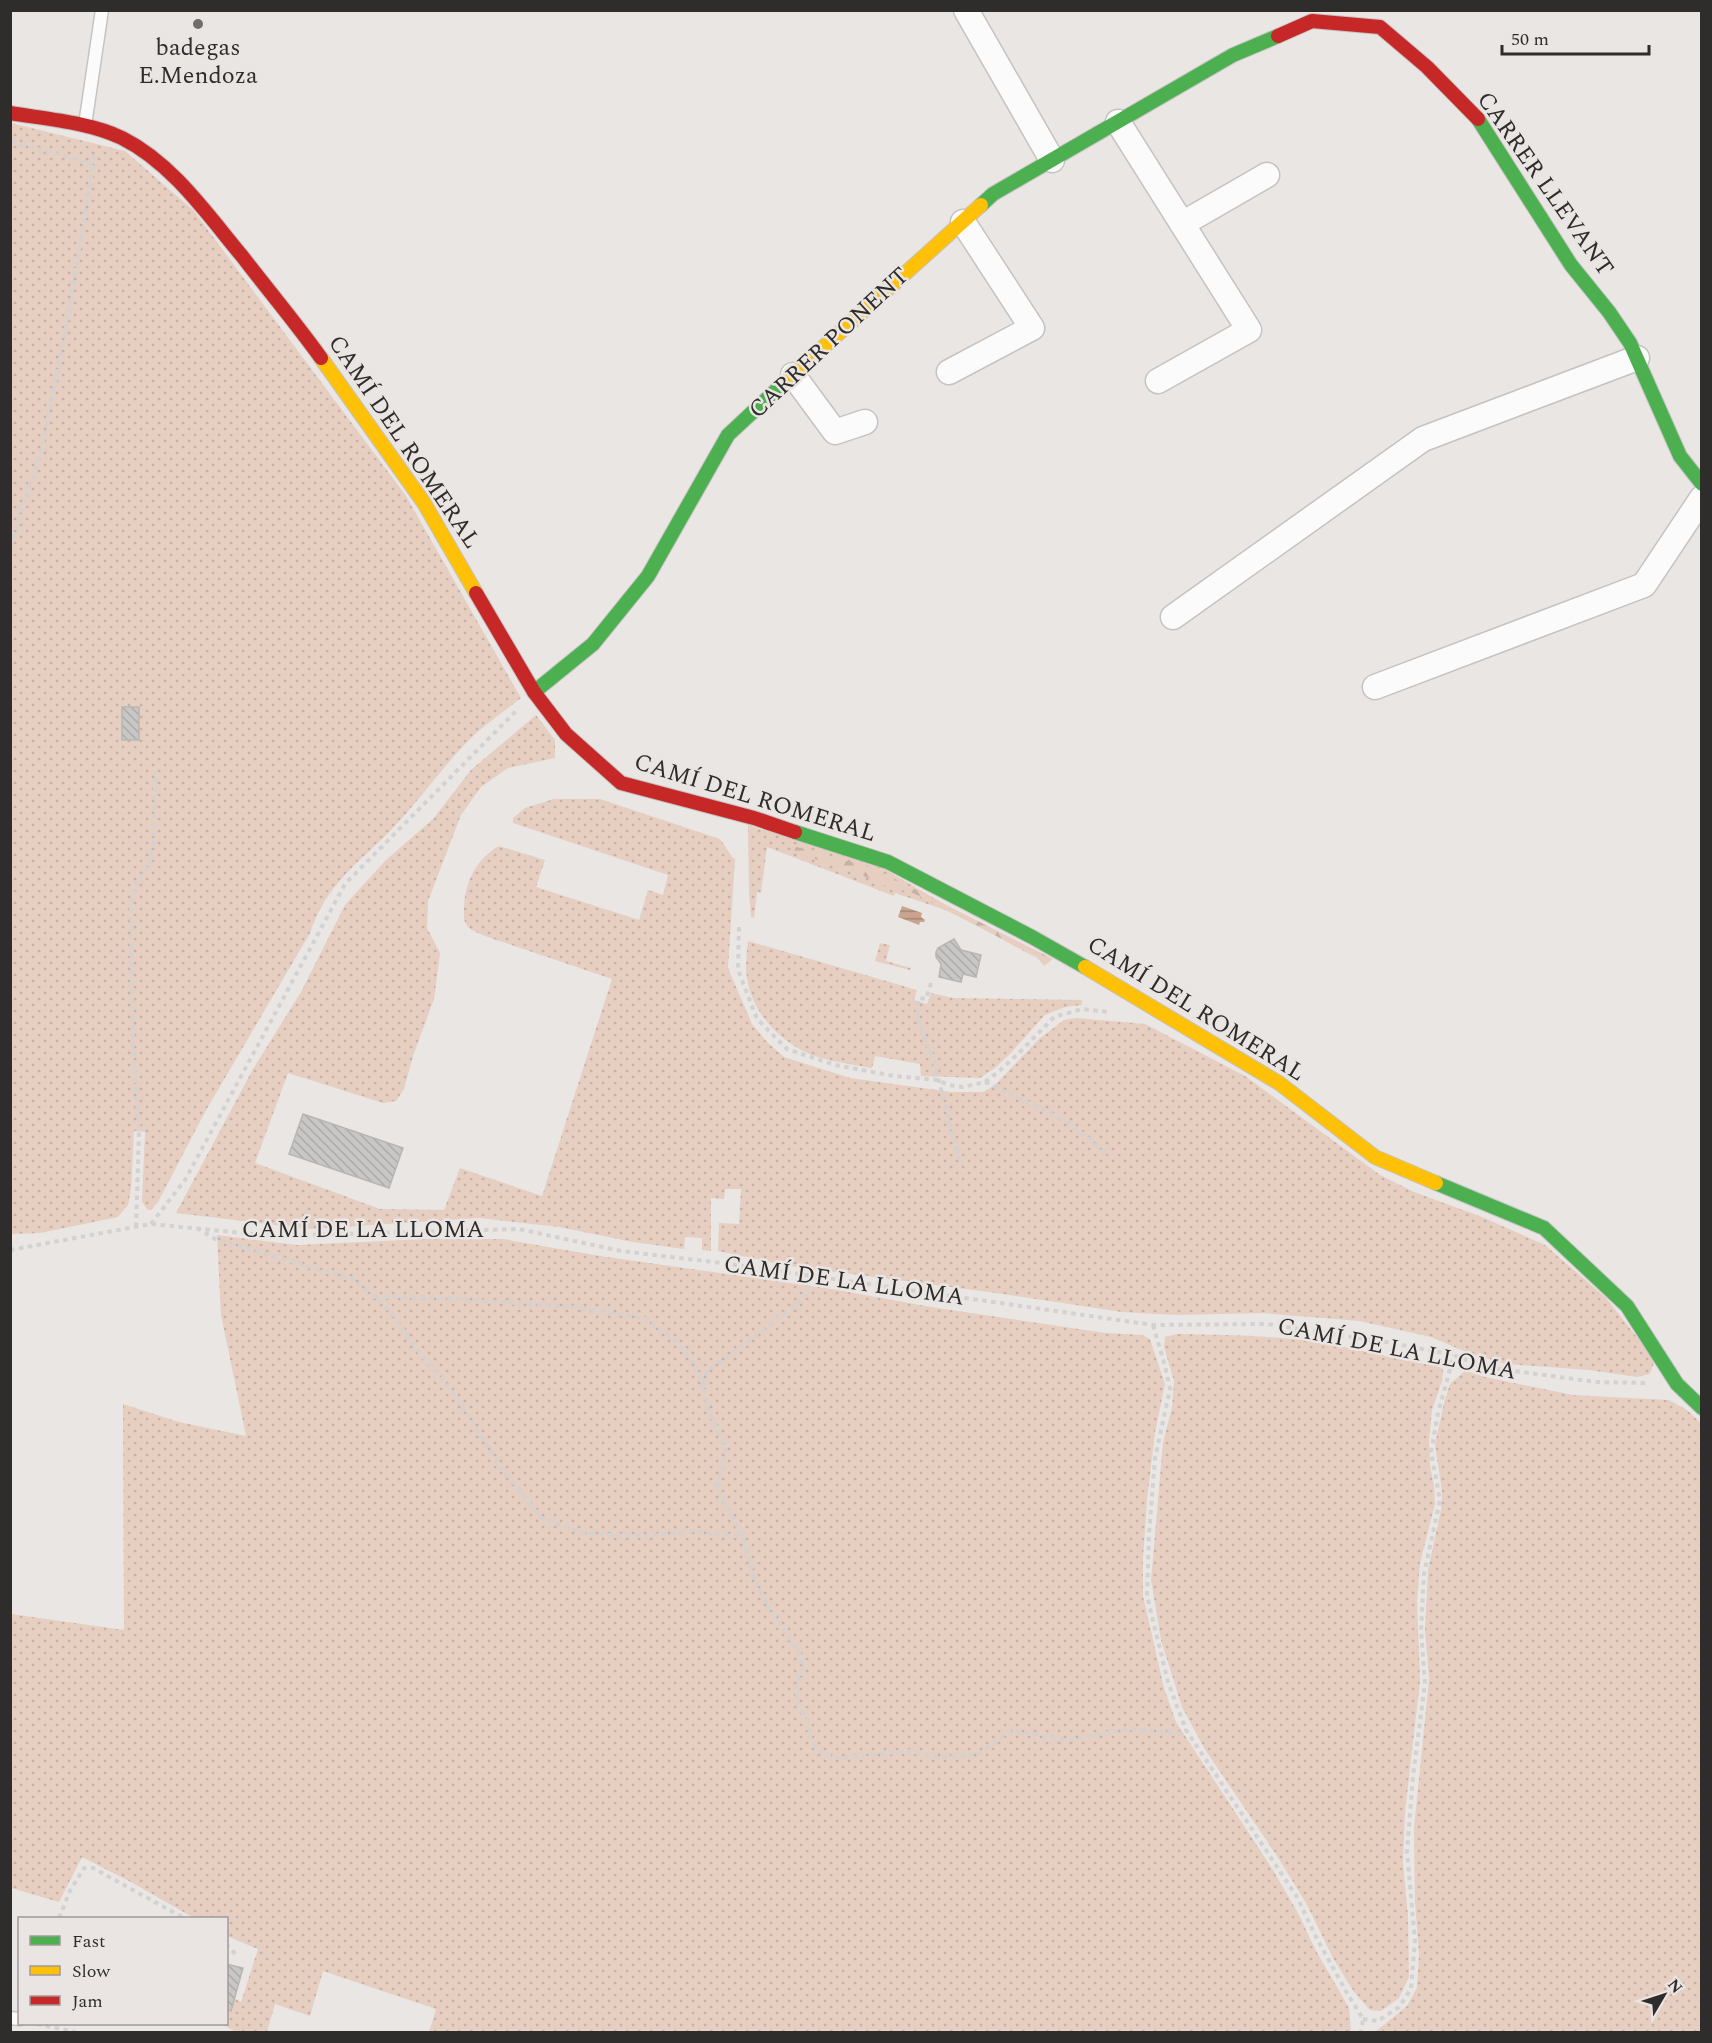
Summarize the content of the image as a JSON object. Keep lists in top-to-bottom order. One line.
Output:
{"streets":{"street":["CARRER LLEVANT","CARRER PONENT","CAMÍ DEL ROMERAL"],"path":["CAMÍ DE LA LLOMA"]},"crossings":[["CARRER LLEVANT","CARRER PONENT"],["CARRER PONENT","CAMÍ DEL ROMERAL"],["CAMÍ DEL ROMERAL","CAMÍ DE LA LLOMA"]],"places":["badegas E.Mendoza"],"legend":["Fast","Slow","Jam"],"scale_bar":"50 m","north":"top right"}
